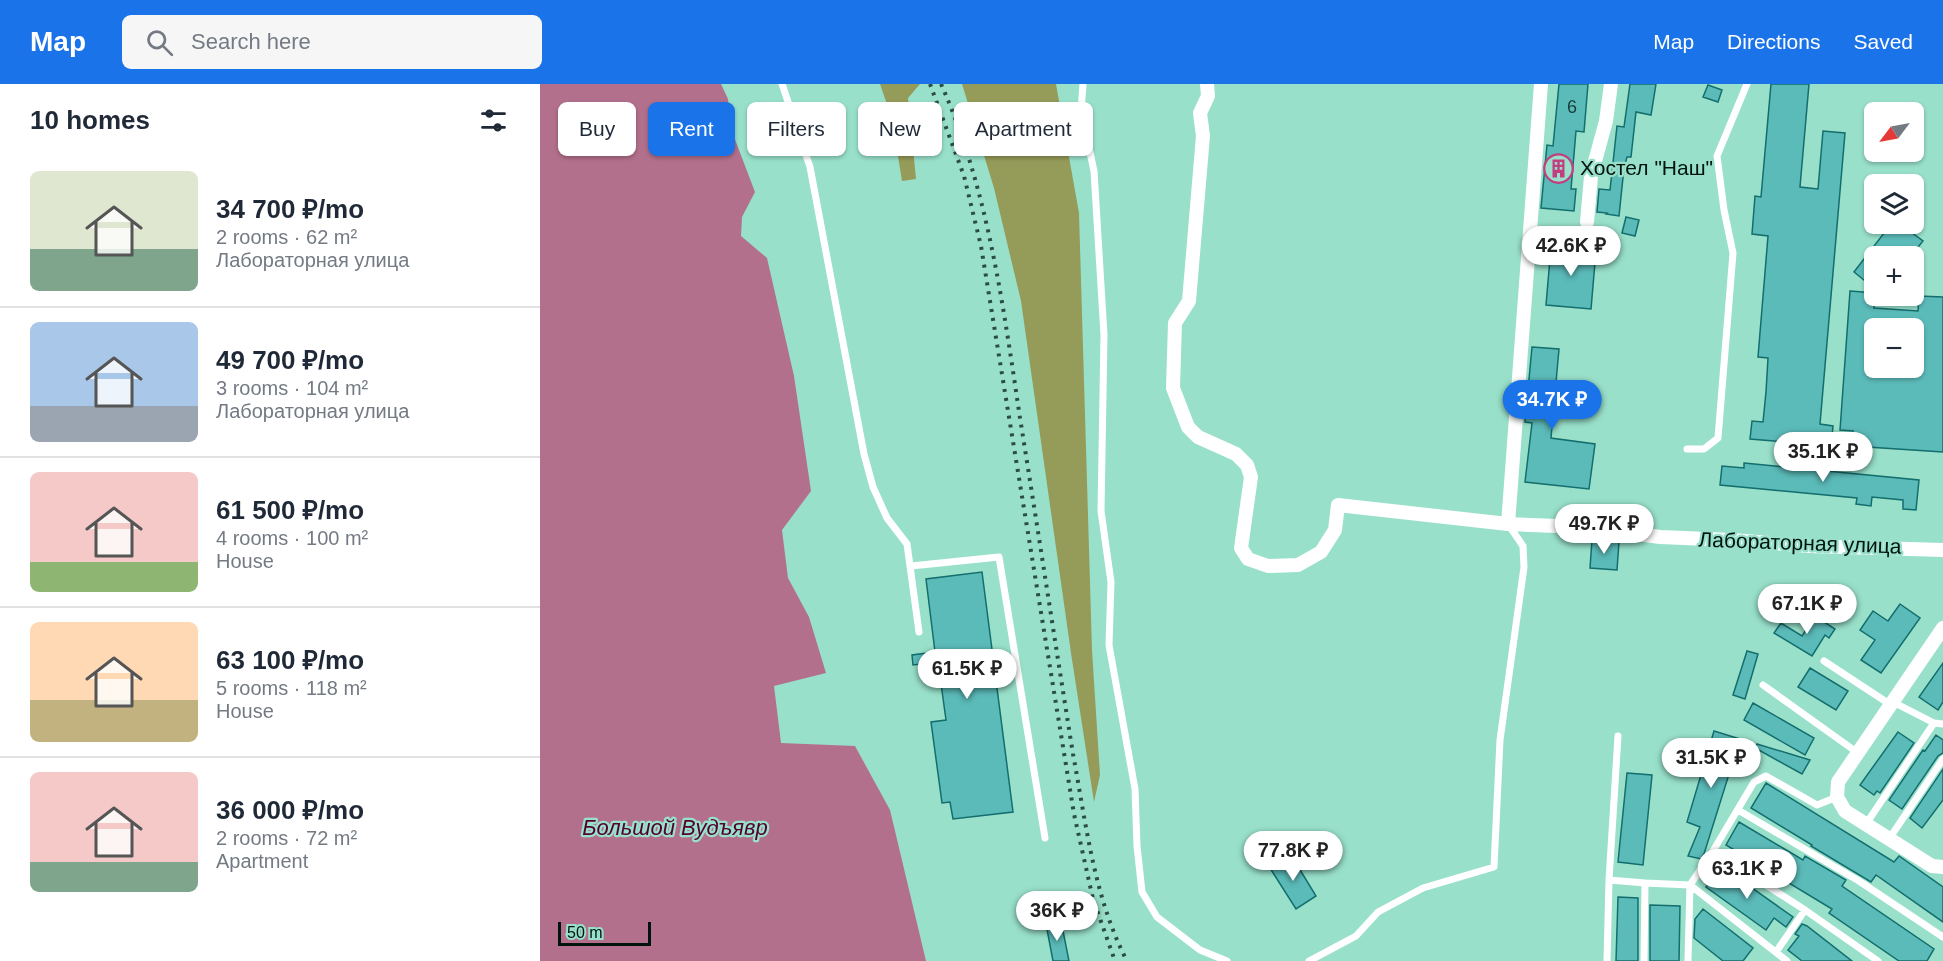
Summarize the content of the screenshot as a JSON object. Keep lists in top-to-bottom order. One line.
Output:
{"streets":{"street":["Лабораторная улица"]},"water":["Большой Вудъявр"],"places":{"building":["Хостел \"Наш\""]},"house_numbers":["6"],"scale_bar":"50 m","north":"bottom left","page":{"header":"Map","search":"Search here","nav":["Map","Directions","Saved"],"heading":"10 homes","map_buttons":["+","−"],"chip":["Buy","Rent","Filters","New","Apartment"],"list":[{"name":"34 700 ₽/mo","note":"2 rooms · 62 m² · Лабораторная улица"},{"name":"49 700 ₽/mo","note":"3 rooms · 104 m² · Лабораторная улица"},{"name":"61 500 ₽/mo","note":"4 rooms · 100 m² · House"},{"name":"63 100 ₽/mo","note":"5 rooms · 118 m² · House"},{"name":"36 000 ₽/mo","note":"2 rooms · 72 m² · Apartment"}],"price":["42.6K ₽","34.7K ₽","35.1K ₽","49.7K ₽","67.1K ₽","61.5K ₽","31.5K ₽","77.8K ₽","63.1K ₽","36K ₽"],"scale":"50 m"}}
